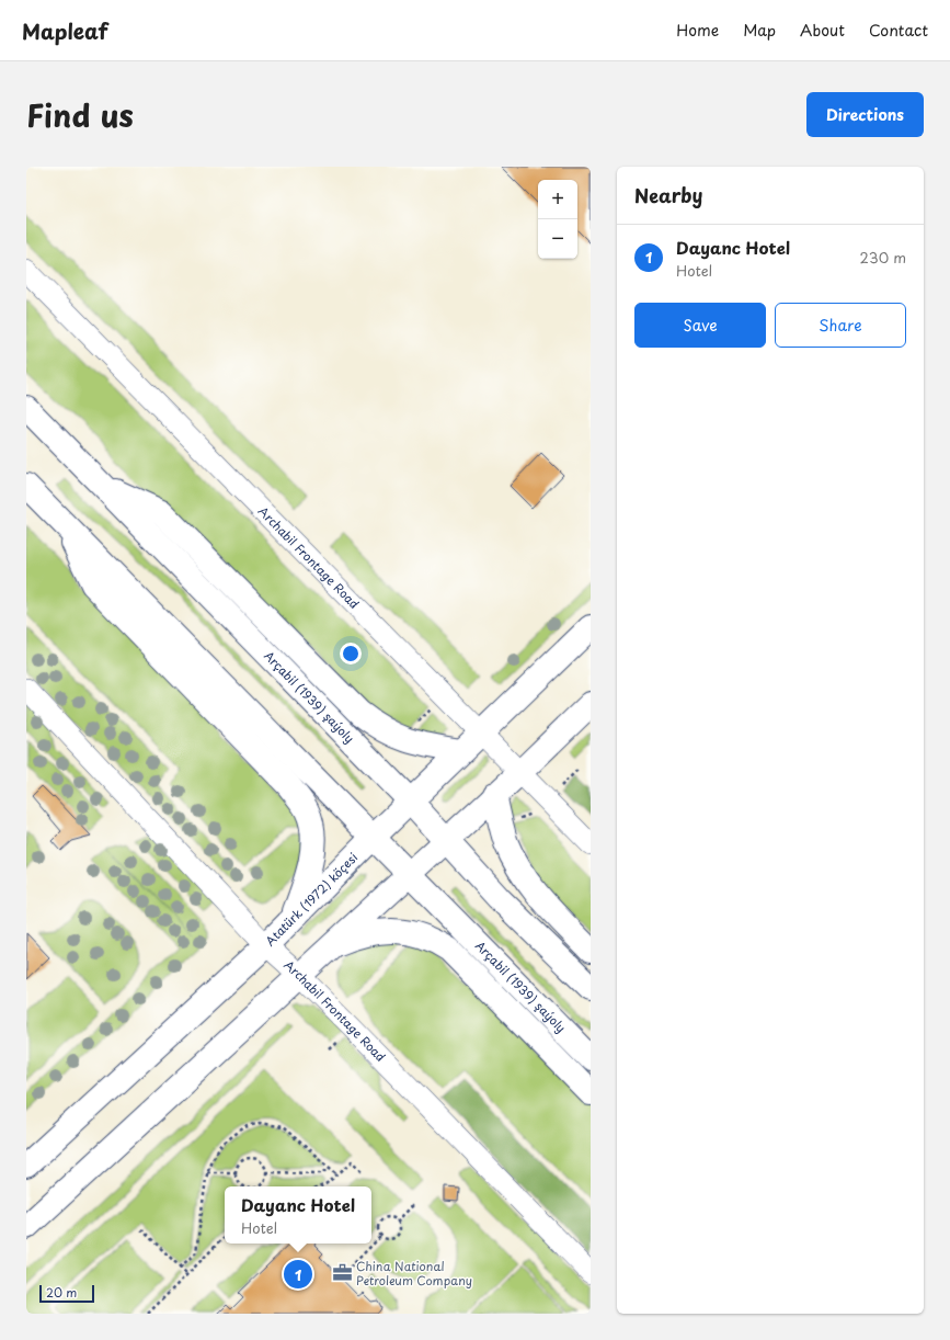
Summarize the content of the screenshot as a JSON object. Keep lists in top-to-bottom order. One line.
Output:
{"streets":{"main road":["Arçabil (1939) şaýoly","Atatürk (1972) köçesi"],"street":["Archabil Frontage Road"]},"crossings":[["Archabil Frontage Road","Atatürk (1972) köçesi"],["Arçabil (1939) şaýoly","Atatürk (1972) köçesi"]],"places":{"office":["China National Petroleum Company"]},"scale_bar":"20 m","page":{"header":"Mapleaf","nav":["Home","Map","About","Contact"],"title":"Find us","buttons":["Directions",["Save","Share"]],"heading":"Nearby","map_buttons":["+","−"],"list":[{"mark":"1","name":"Dayanc Hotel","note":"Hotel","value":"230 m"}],"popup":["Dayanc Hotel","Hotel"],"pins":"1","scale":"20 m"}}
